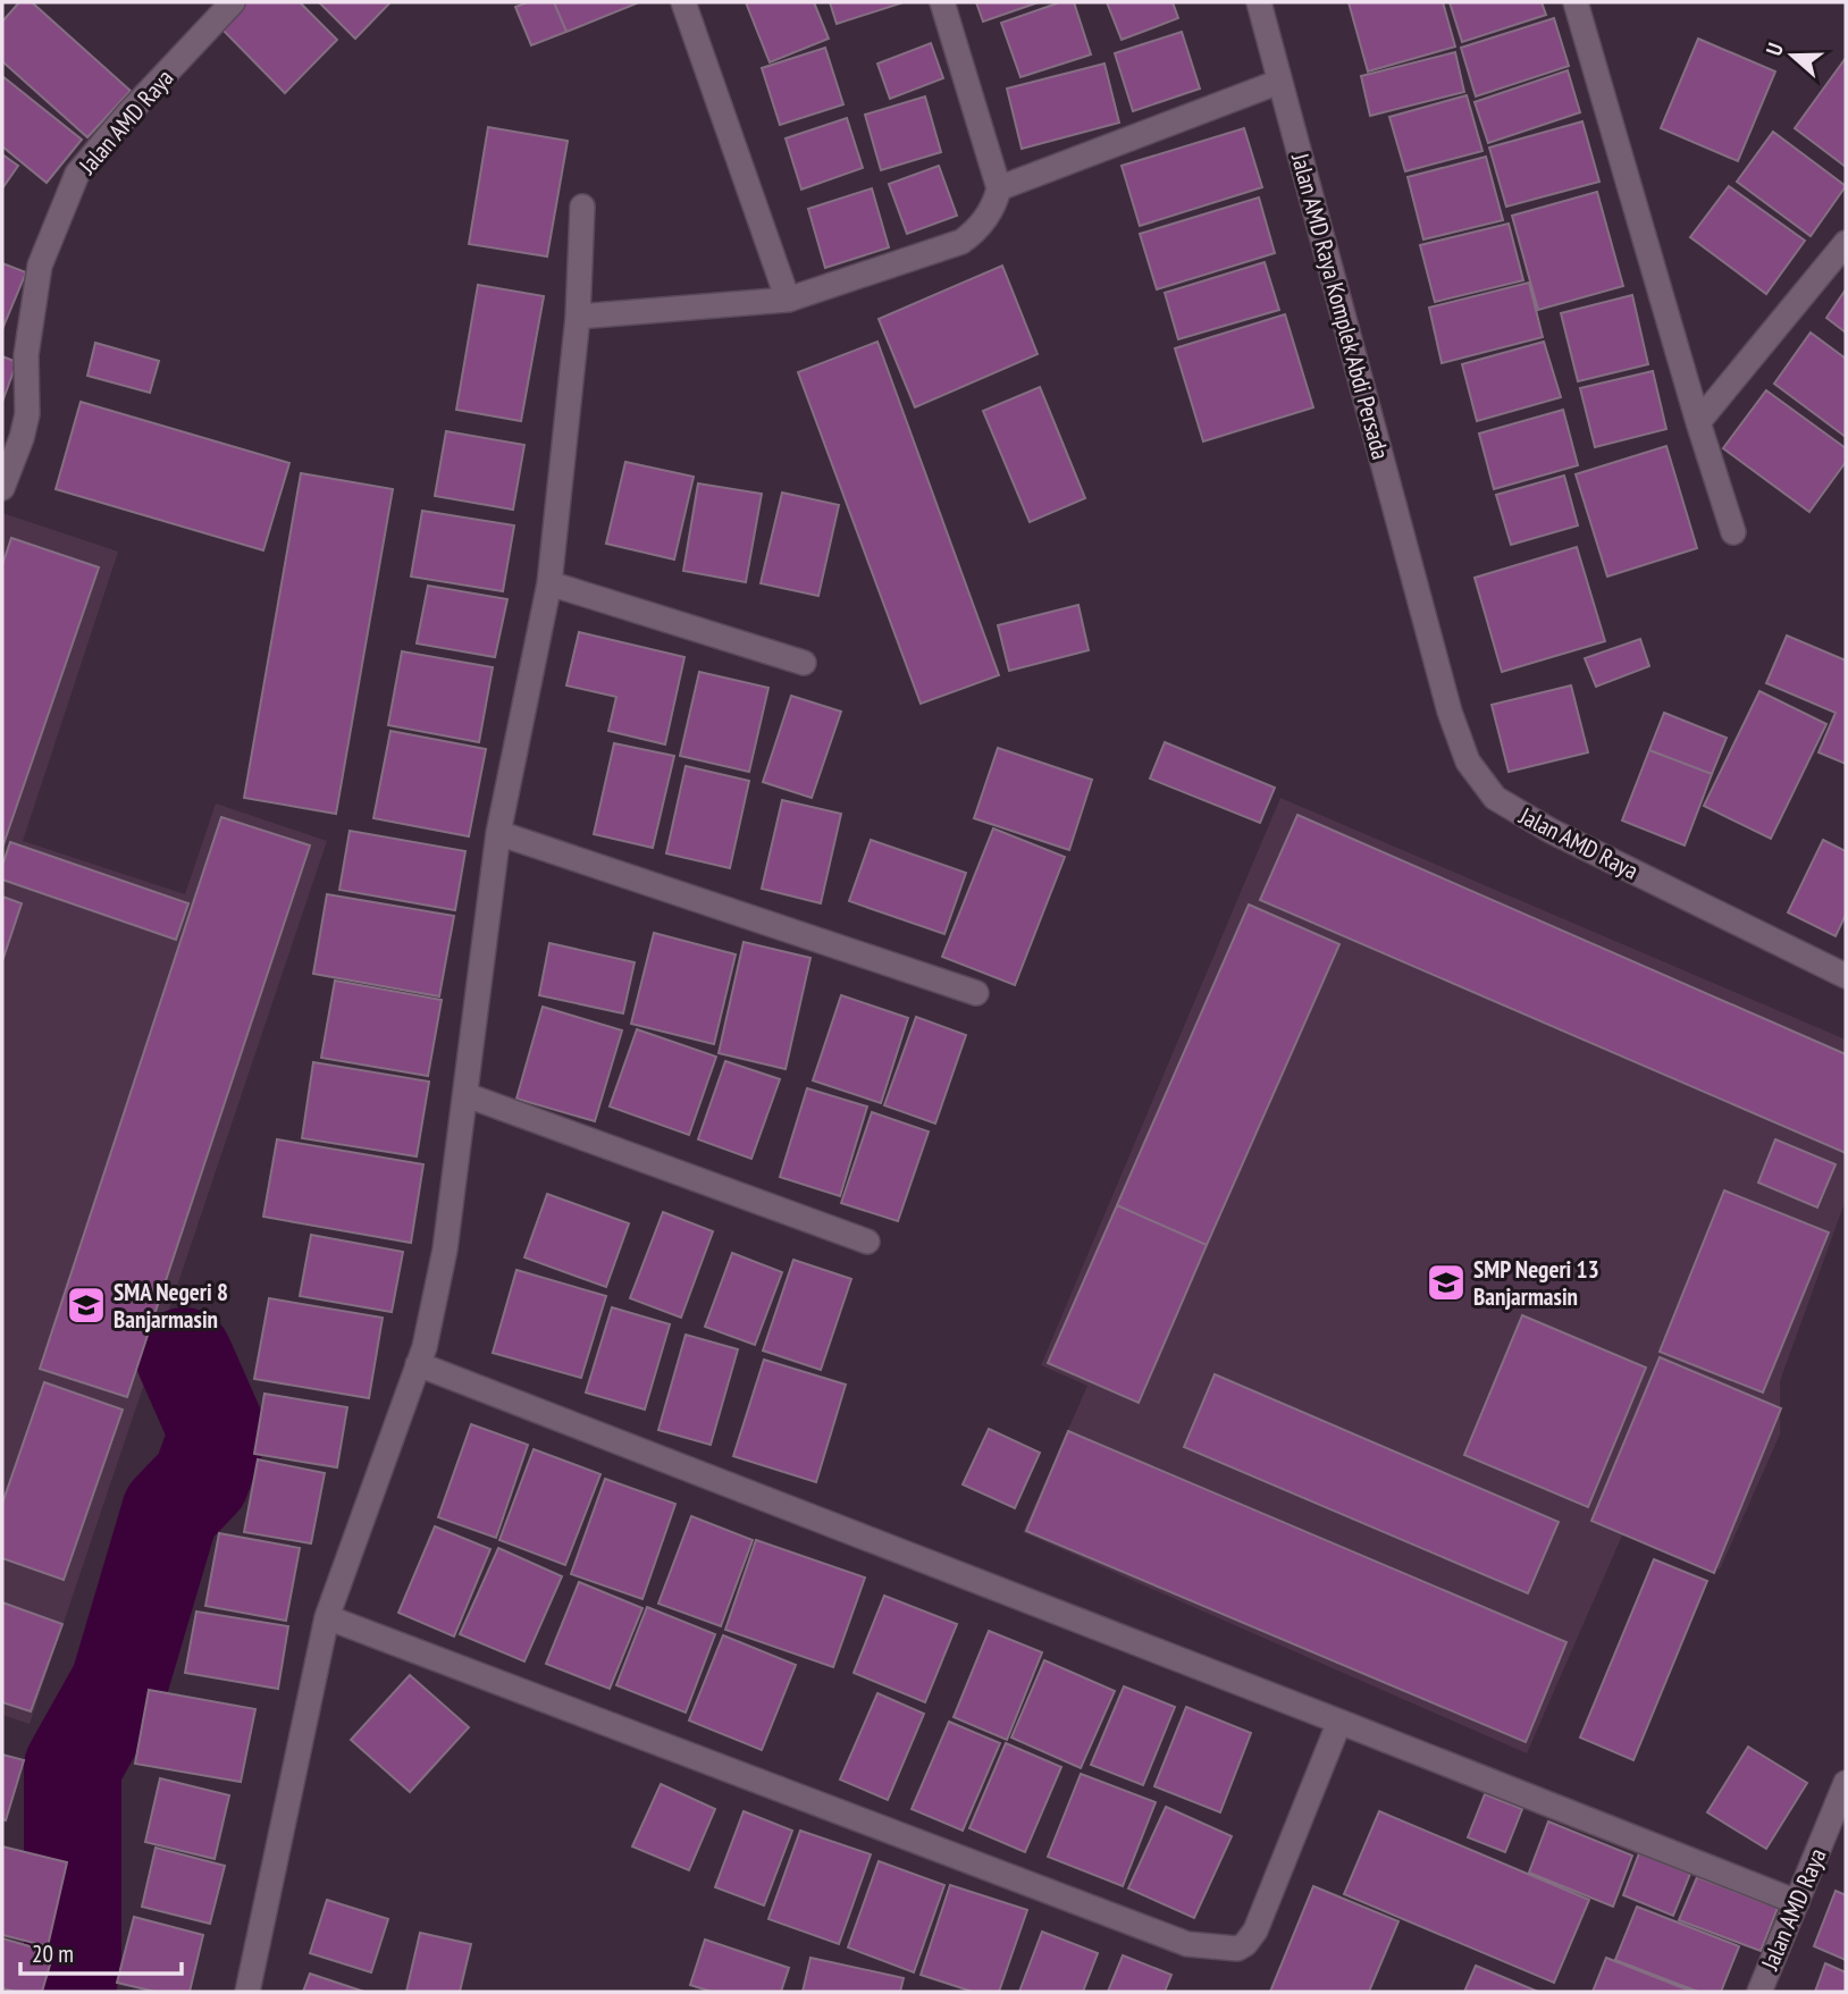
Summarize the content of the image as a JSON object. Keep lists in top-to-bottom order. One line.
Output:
{"streets":{"street":["Jalan AMD Raya","Jalan AMD Raya Komplek Abdi Persada"]},"crossings":[["Jalan AMD Raya","Jalan AMD Raya Komplek Abdi Persada"]],"places":{"school or university":["SMP Negeri 13 Banjarmasin","SMA Negeri 8 Banjarmasin"]},"scale_bar":"20 m","north":"left"}
